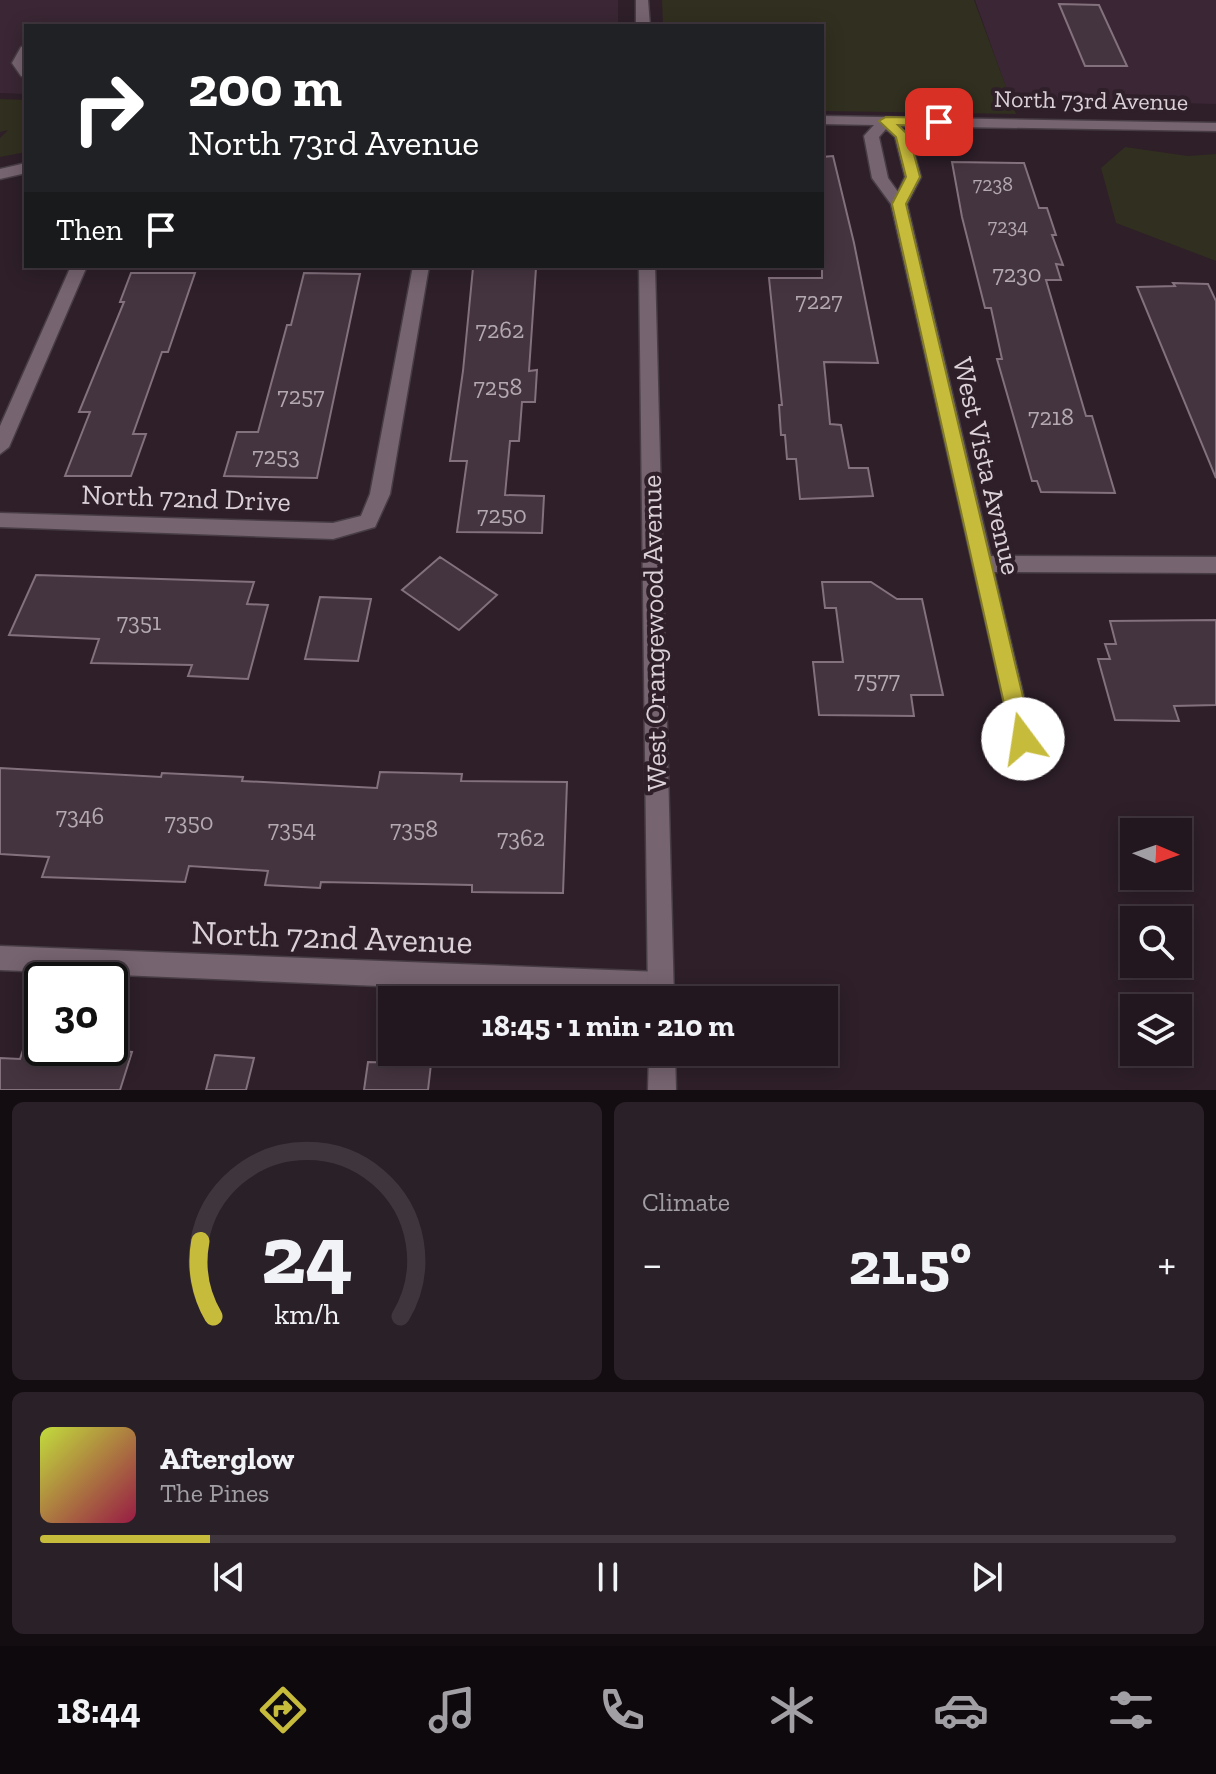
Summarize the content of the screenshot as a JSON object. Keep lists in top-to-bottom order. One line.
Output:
{"streets":{"street":["North 73rd Avenue","West Vista Avenue","North 72nd Drive","West Orangewood Avenue","North 72nd Avenue"]},"crossings":[["North 73rd Avenue","West Vista Avenue"]],"house_numbers":["7238","7234","7230","7227","7262","7258","7257","7218","7253","7250","7351","7577","7346","7350","7354","7358","7362"],"north":"right","page":{"turn":["200 m","North 73rd Avenue"],"then":"Then","limit":"30","trip":"18:45 · 1 min · 210 m","tile":"Climate","heat":["−","21.5°","+"],"song":["Afterglow","The Pines"],"tabs":"18:44","gauge":["24","km/h"]}}
